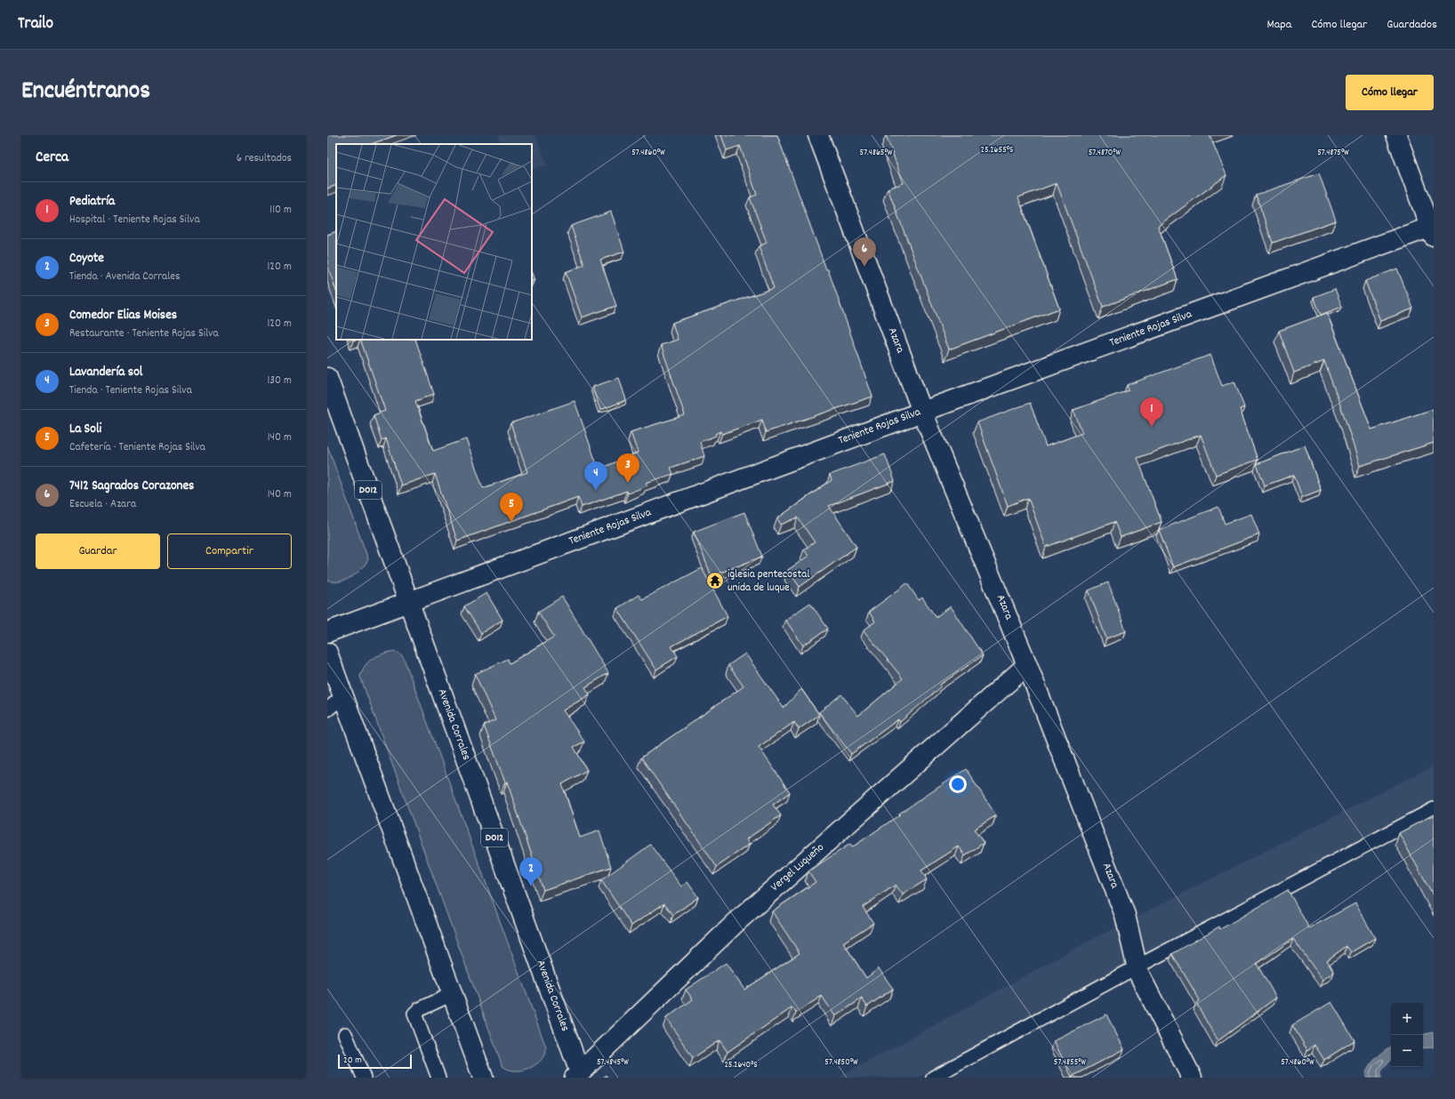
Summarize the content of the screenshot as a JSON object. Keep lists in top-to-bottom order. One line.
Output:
{"streets":{"main road":["Teniente Rojas Silva","Azara","D012","Avenida Corrales","Vergel Luqueño"]},"crossings":[["Teniente Rojas Silva","Azara"],["Teniente Rojas Silva","Avenida Corrales"],["Azara","Vergel Luqueño"],["Avenida Corrales","Vergel Luqueño"]],"places":{"temple":["iglesia pentecostal unida de luque"]},"scale_bar":"20 m","page":{"header":"Trailo","nav":["Mapa","Cómo llegar","Guardados"],"title":"Encuéntranos","buttons":["Cómo llegar",["Guardar","Compartir"]],"heading":["Cerca","6 resultados"],"list":[{"mark":"1","name":"Pediatría","note":"Hospital · Teniente Rojas Silva","value":"110 m"},{"mark":"2","name":"Coyote","note":"Tienda · Avenida Corrales","value":"120 m"},{"mark":"3","name":"Comedor Elias Moises","note":"Restaurante · Teniente Rojas Silva","value":"120 m"},{"mark":"4","name":"Lavandería sol","note":"Tienda · Teniente Rojas Silva","value":"130 m"},{"mark":"5","name":"La Soli","note":"Cafetería · Teniente Rojas Silva","value":"140 m"},{"mark":"6","name":"7412 Sagrados Corazones","note":"Escuela · Azara","value":"140 m"}],"pins":["6","1","3","4","5","2"],"map_buttons":["+","−"],"scale":"20 m"},"coordinates":["25.2655°S","57.4860°W","57.4865°W","57.4870°W","57.4875°W","57.4845°W","57.4850°W","57.4855°W","25.2640°S"]}
